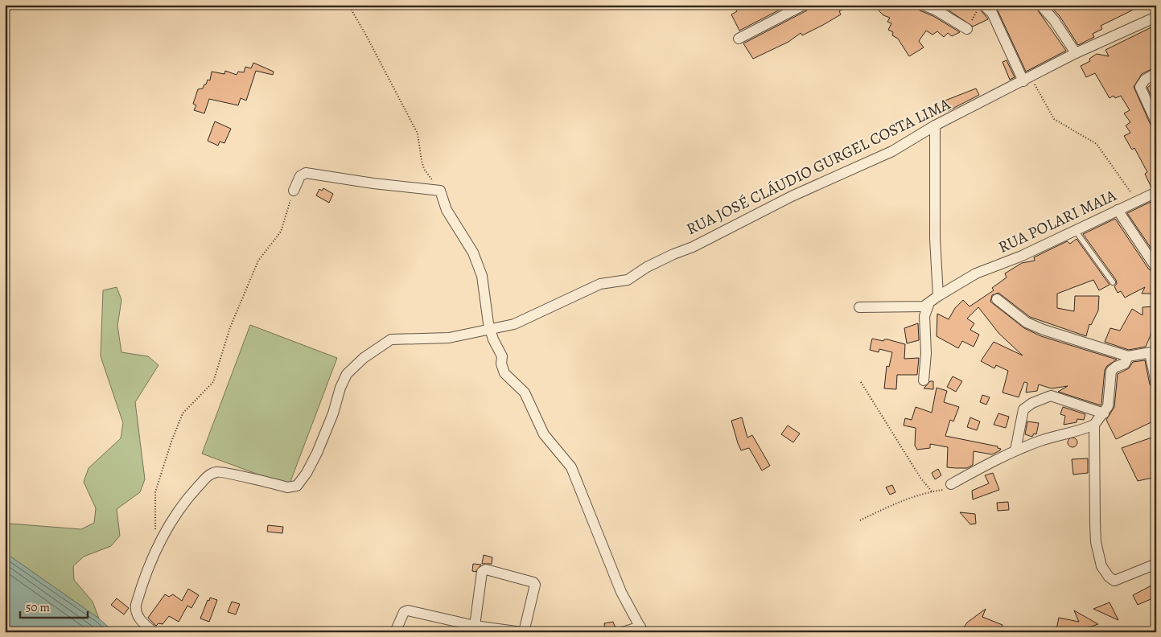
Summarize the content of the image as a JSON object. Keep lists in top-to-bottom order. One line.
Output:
{"streets":{"street":["RUA JOSÉ CLÁUDIO GURGEL COSTA LIMA","RUA POLARI MAIA"]},"scale_bar":"50 m"}
